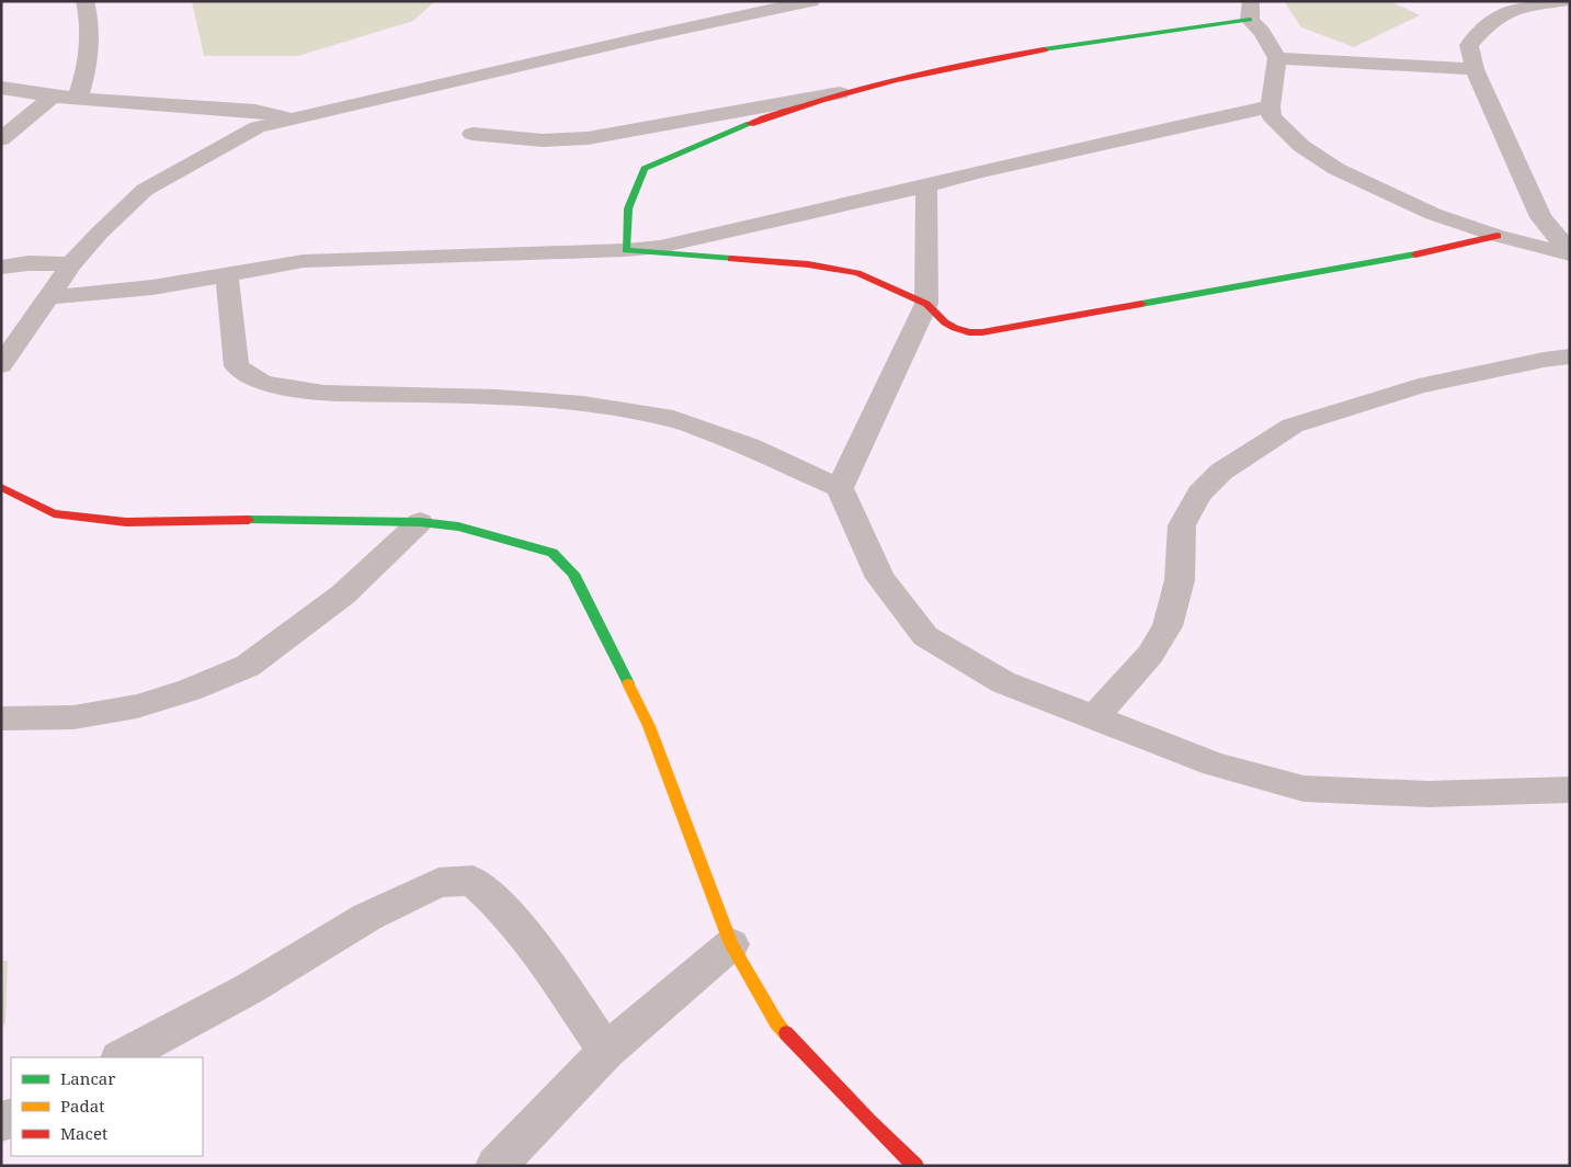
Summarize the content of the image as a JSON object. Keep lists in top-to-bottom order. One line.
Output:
{"legend":["Lancar","Padat","Macet"]}
